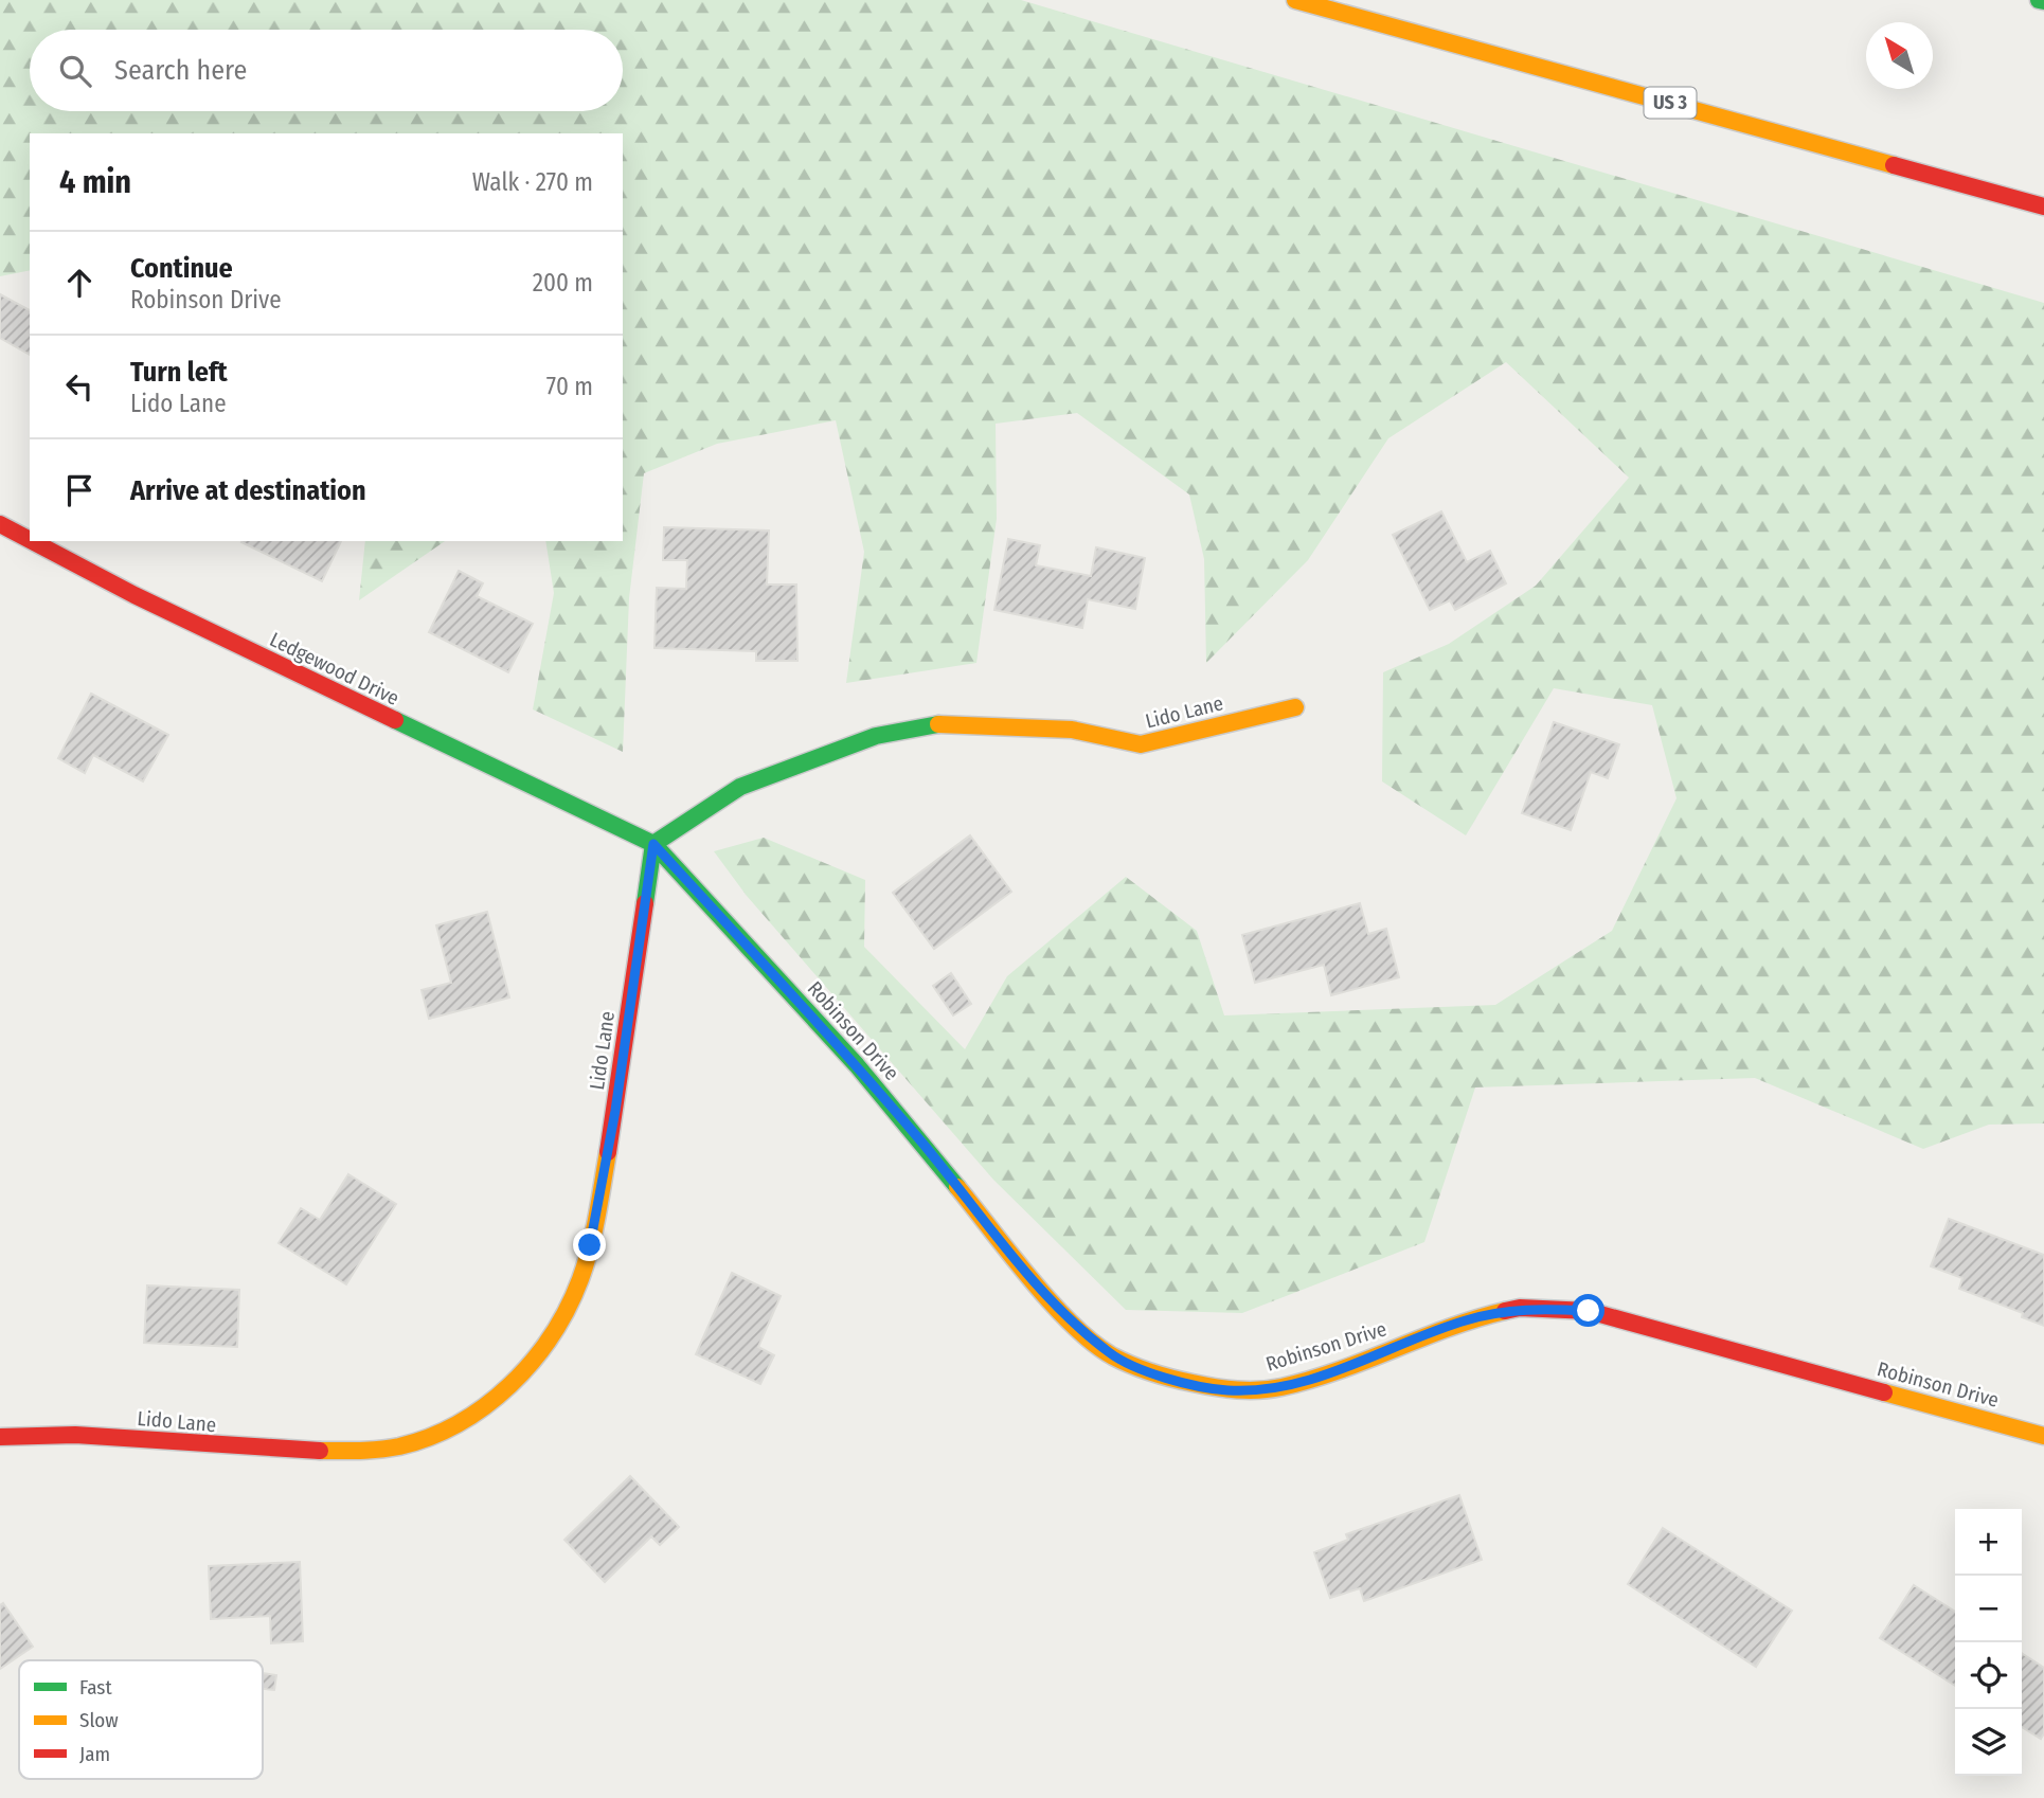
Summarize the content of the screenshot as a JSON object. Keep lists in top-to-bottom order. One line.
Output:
{"streets":{"main road":["US 3","Ledgewood Drive","Lido Lane","Robinson Drive"]},"crossings":[["Ledgewood Drive","Lido Lane"],["Ledgewood Drive","Robinson Drive"],["Lido Lane","Robinson Drive"]],"legend":["Fast","Slow","Jam"],"north":"top left","page":{"search":"Search here","heading":["4 min","Walk · 270 m"],"list":[["Continue","Robinson Drive","200 m"],["Turn left","Lido Lane","70 m"],"Arrive at destination"],"map_buttons":["+","−"]}}
